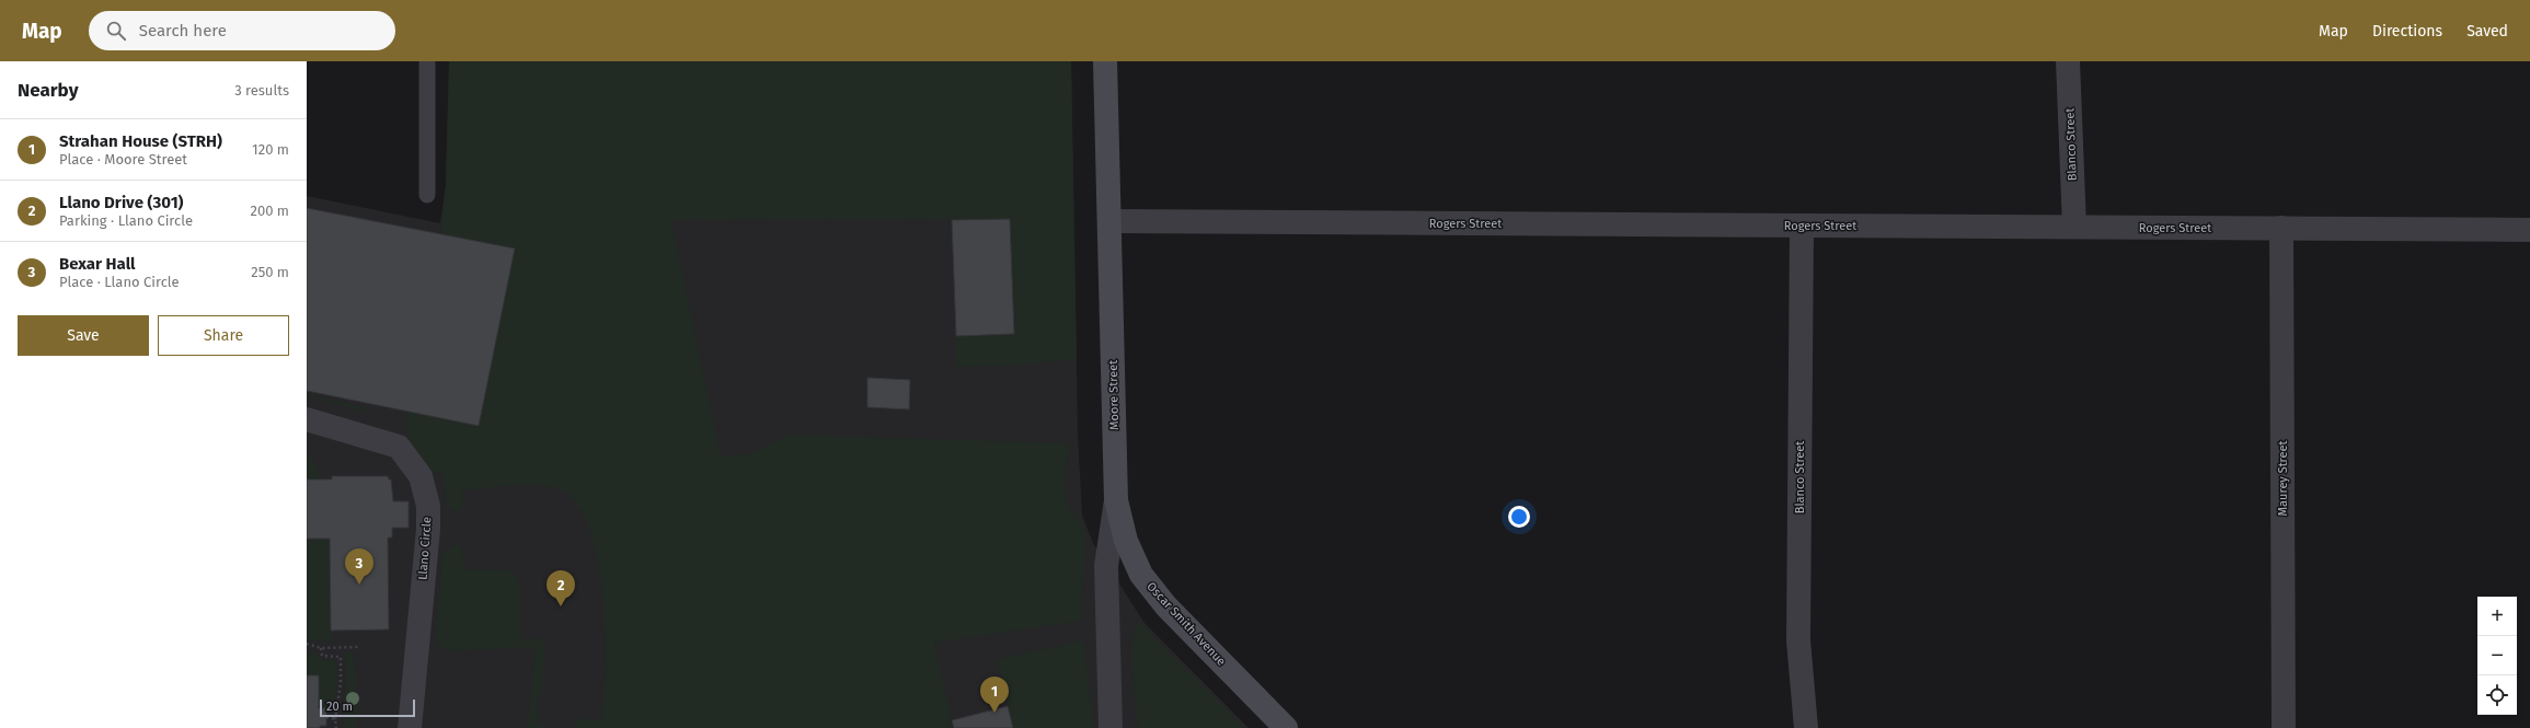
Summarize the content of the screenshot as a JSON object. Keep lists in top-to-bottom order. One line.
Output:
{"streets":{"main road":["Moore Street","Oscar Smith Avenue"],"street":["Blanco Street","Rogers Street","Maurey Street","Llano Circle"]},"crossings":[["Blanco Street","Rogers Street"],["Rogers Street","Moore Street"],["Rogers Street","Maurey Street"],["Moore Street","Oscar Smith Avenue"]],"scale_bar":"20 m","page":{"header":"Map","search":"Search here","nav":["Map","Directions","Saved"],"heading":["Nearby","3 results"],"list":[{"mark":"1","name":"Strahan House (STRH)","note":"Place · Moore Street","value":"120 m"},{"mark":"2","name":"Llano Drive (301)","note":"Parking · Llano Circle","value":"200 m"},{"mark":"3","name":"Bexar Hall","note":"Place · Llano Circle","value":"250 m"}],"buttons":["Save","Share"],"pins":["3","2","1"],"map_buttons":["+","−"],"scale":"20 m"}}
